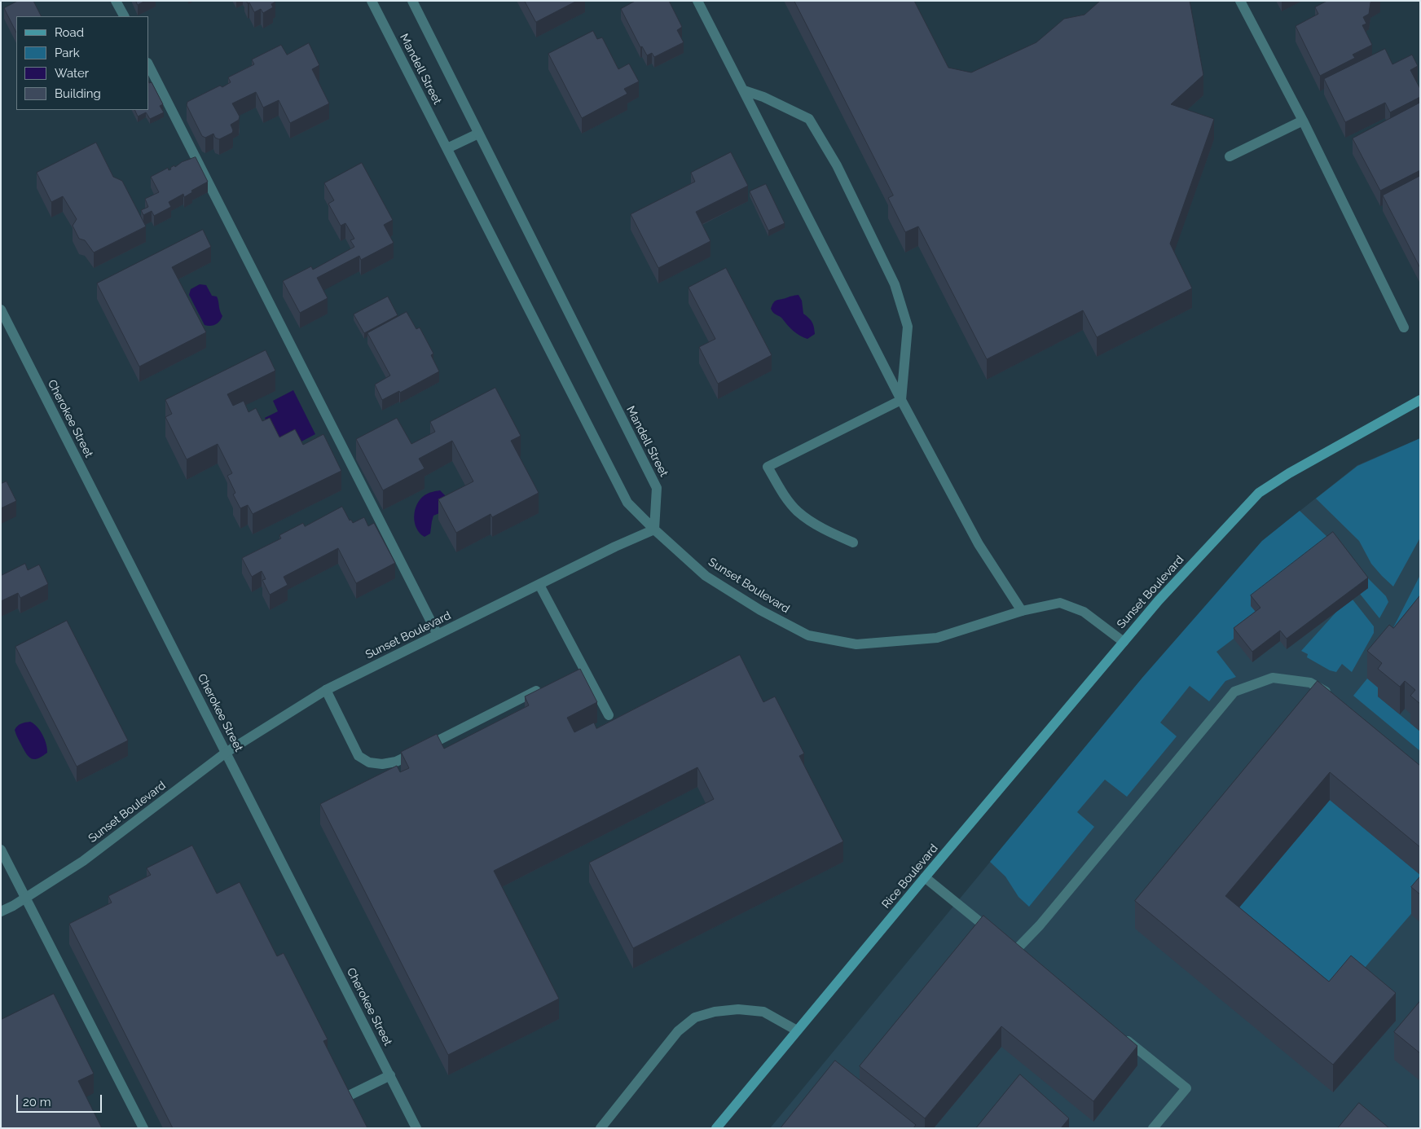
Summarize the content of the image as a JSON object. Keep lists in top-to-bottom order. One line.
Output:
{"streets":{"main road":["Sunset Boulevard","Rice Boulevard"],"street":["Mandell Street","Cherokee Street"]},"crossings":[["Mandell Street","Sunset Boulevard"],["Cherokee Street","Sunset Boulevard"],["Sunset Boulevard","Rice Boulevard"]],"legend":["Road","Park","Water","Building"],"scale_bar":"20 m"}
